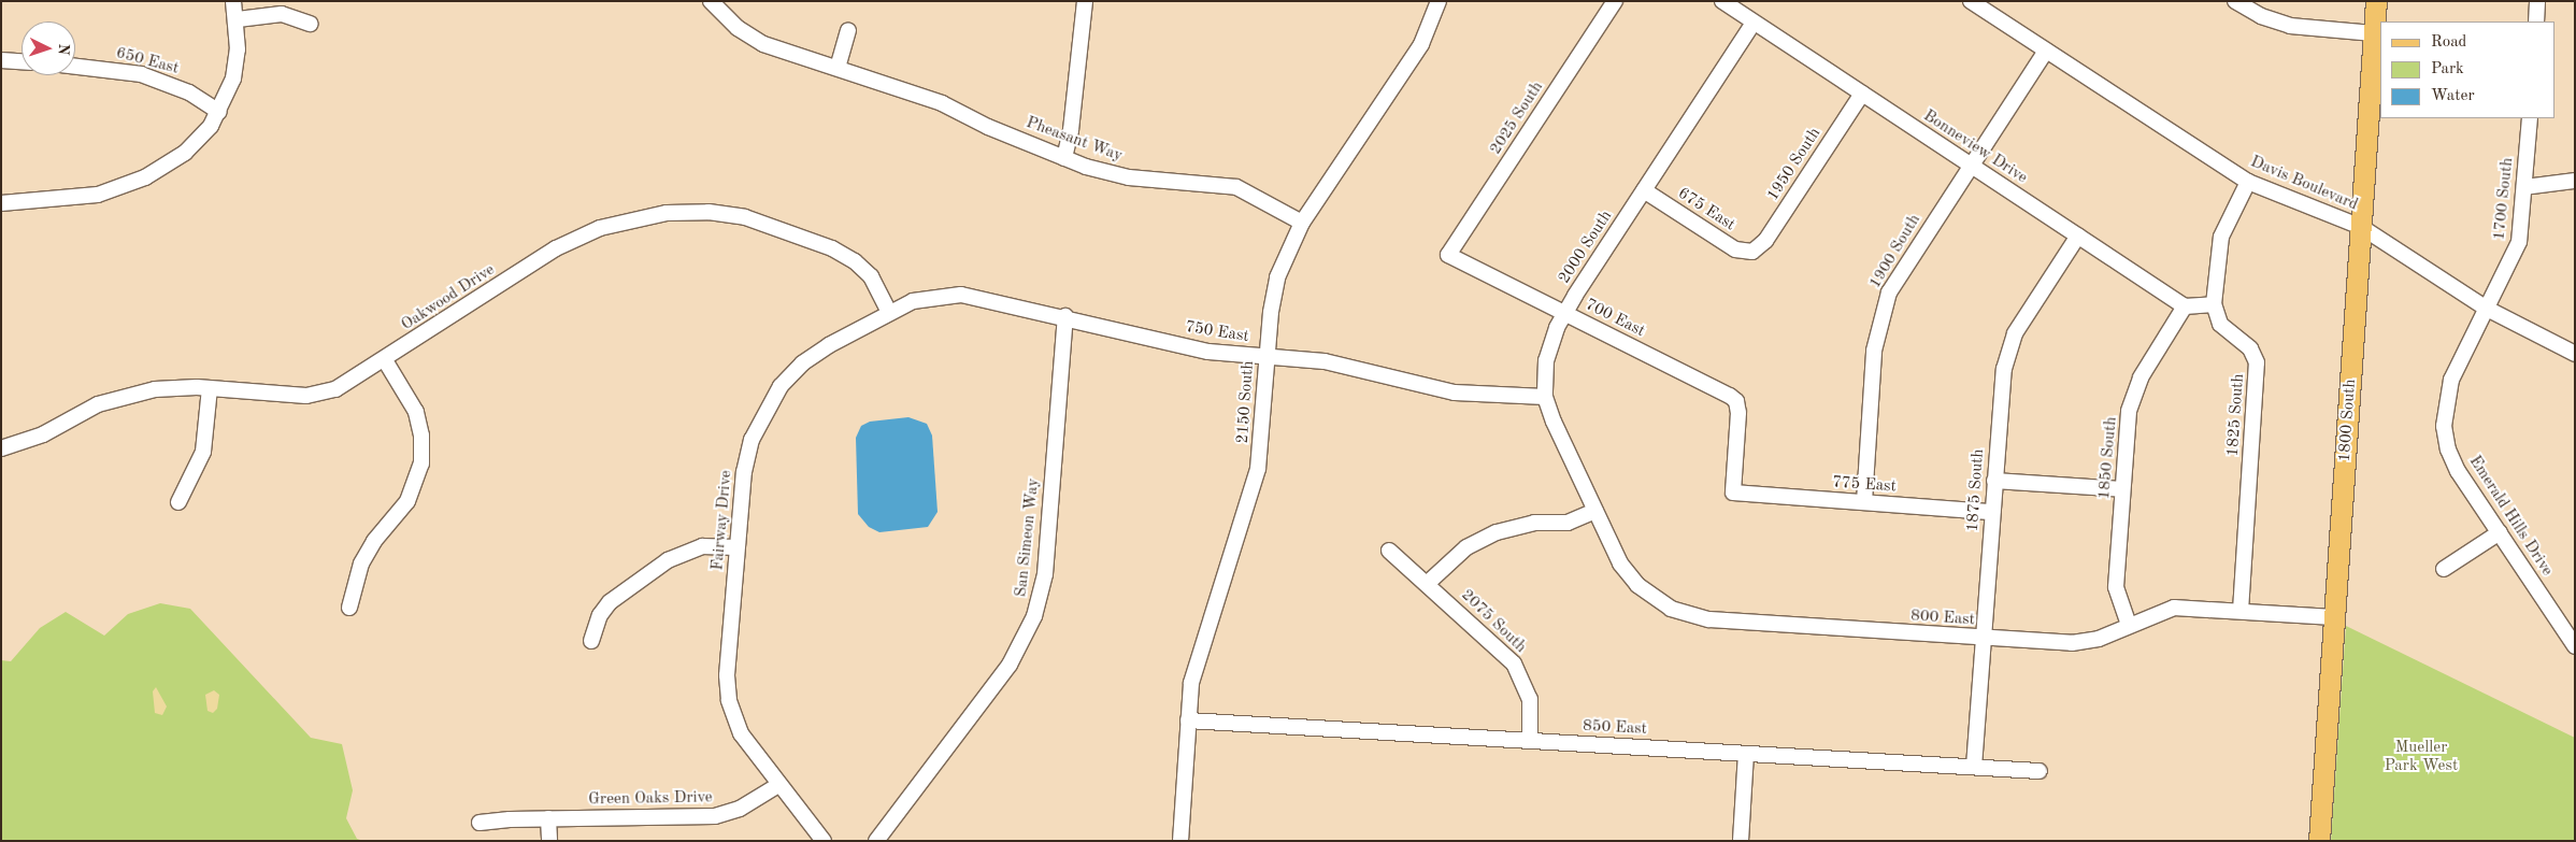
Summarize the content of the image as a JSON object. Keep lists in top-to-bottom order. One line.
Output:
{"streets":{"main road":["1800 South"],"street":["650 East","2025 South","Pheasant Way","Bonneview Drive","1950 South","Davis Boulevard","1700 South","675 East","2000 South","1900 South","Oakwood Drive","700 East","750 East","2150 South","1825 South","1850 South","775 East","1875 South","Emerald Hills Drive","Fairway Drive","San Simeon Way","800 East","2075 South","850 East","Green Oaks Drive"]},"crossings":[["2025 South","700 East"],["Pheasant Way","2150 South"],["Bonneview Drive","1950 South"],["Bonneview Drive","2000 South"],["Bonneview Drive","1900 South"],["Bonneview Drive","1850 South"],["Bonneview Drive","1875 South"],["1950 South","675 East"],["Davis Boulevard","1700 South"],["Davis Boulevard","1900 South"],["Davis Boulevard","1800 South"],["Davis Boulevard","Emerald Hills Drive"],["1700 South","Emerald Hills Drive"],["675 East","2000 South"],["2000 South","700 East"],["2000 South","750 East"],["2000 South","800 East"],["1900 South","775 East"],["Oakwood Drive","750 East"],["Oakwood Drive","Fairway Drive"],["700 East","775 East"],["750 East","2150 South"],["750 East","Fairway Drive"],["750 East","San Simeon Way"],["2150 South","850 East"],["1825 South","800 East"],["1800 South","800 East"],["1850 South","800 East"],["775 East","1875 South"],["1875 South","800 East"],["1875 South","850 East"],["Fairway Drive","Green Oaks Drive"],["2075 South","850 East"]],"parks":["Mueller Park West"],"legend":["Road","Park","Water"],"north":"right"}
